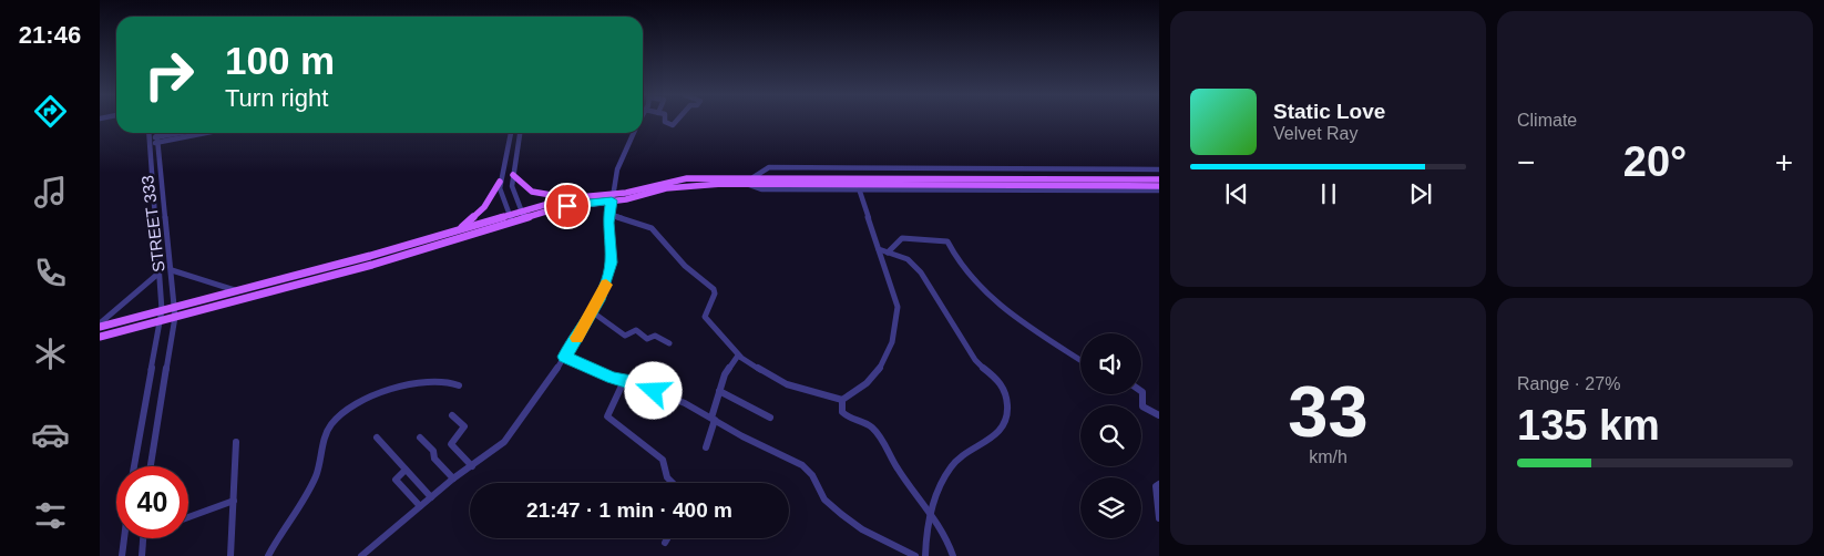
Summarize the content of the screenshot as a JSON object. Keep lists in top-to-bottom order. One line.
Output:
{"streets":{"street":["STREET 333"]},"page":{"tabs":"21:46","tile":["Climate",["33","km/h"],["Range · 27%","135 km"]],"turn":["100 m","Turn right"],"song":["Static Love","Velvet Ray"],"heat":["−","20°","+"],"limit":"40","trip":"21:47 · 1 min · 400 m"}}
